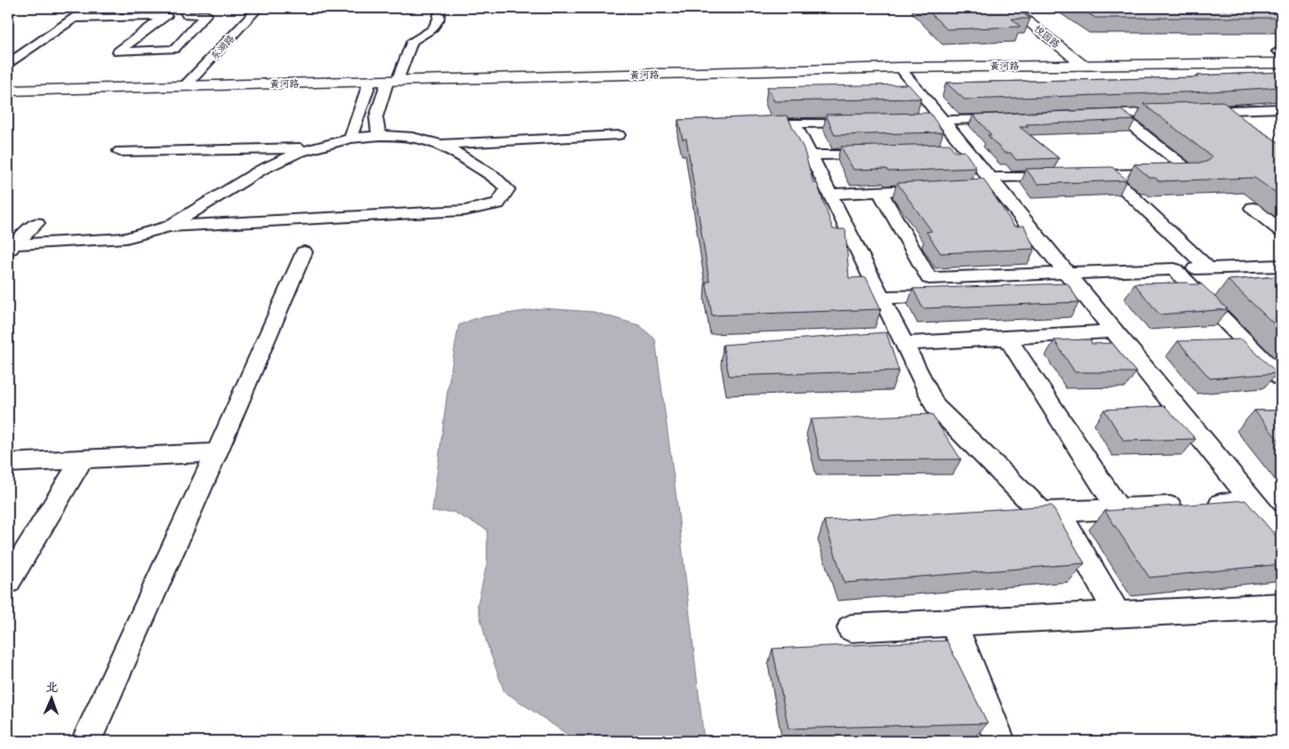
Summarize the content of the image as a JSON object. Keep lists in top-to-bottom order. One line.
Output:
{"streets":{"main road":["悦园路","黄河路"],"street":["东湖路"]},"crossings":[["悦园路","黄河路"],["东湖路","黄河路"]],"north":"top"}
